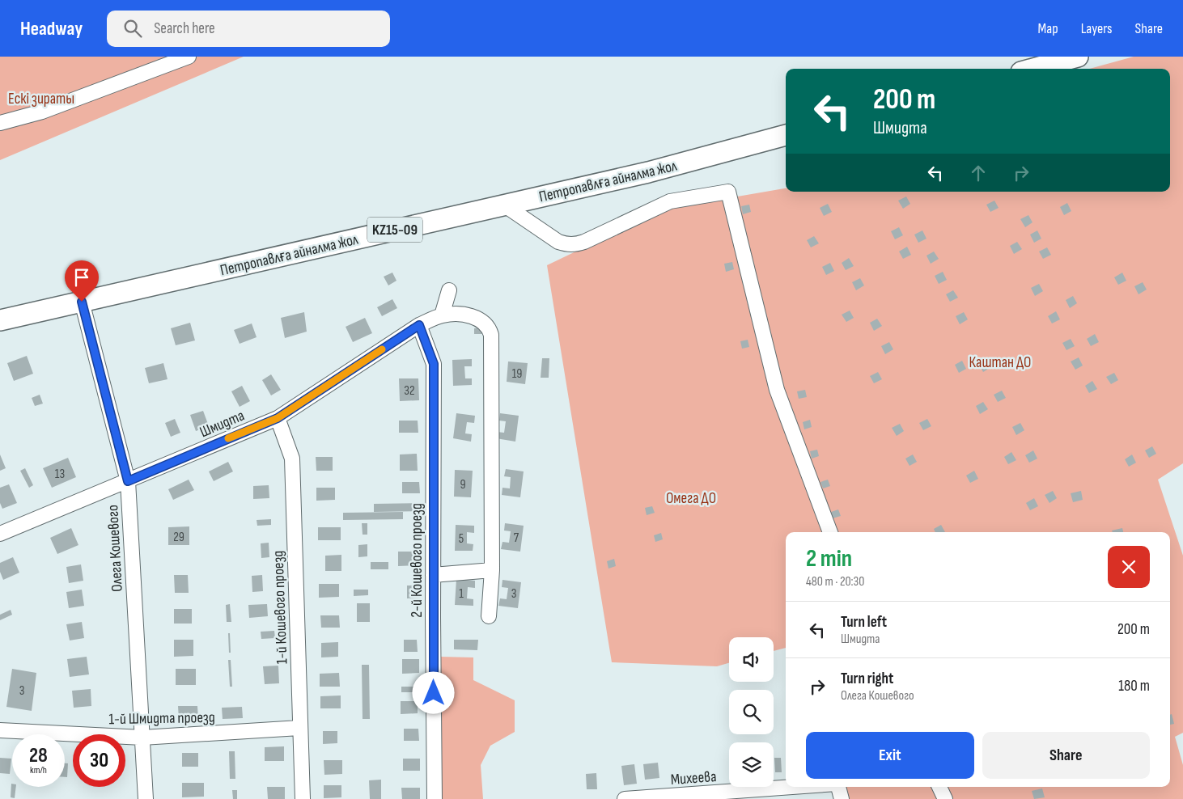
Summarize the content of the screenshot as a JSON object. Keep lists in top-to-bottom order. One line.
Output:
{"streets":{"highway":["Петропавлға айналма жол","KZ15-09"],"street":["Шмидта","Олега Кошевого","2-й Кошевого проезд","1-й Кошевого проезд","1-й Шмидта проезд","Михеева"]},"crossings":[["Петропавлға айналма жол","Олега Кошевого"],["Шмидта","Олега Кошевого"],["Шмидта","2-й Кошевого проезд"],["Шмидта","1-й Кошевого проезд"],["Олега Кошевого","1-й Шмидта проезд"],["1-й Кошевого проезд","1-й Шмидта проезд"]],"parks":["Ескі зираты","Каштан ДО","Омега ДО"],"house_numbers":["19","32","13","9","29","7","5","1","3","3"],"page":{"header":"Headway","search":"Search here","nav":["Map","Layers","Share"],"turn":["200 m","Шмидта"],"heading":["2 min","480 m · 20:30"],"list":[{"name":"Turn left","note":"Шмидта","value":"200 m"},{"name":"Turn right","note":"Олега Кошевого","value":"180 m"}],"buttons":["Exit","Share"],"speed":"28 km/h","limit":"30"}}
